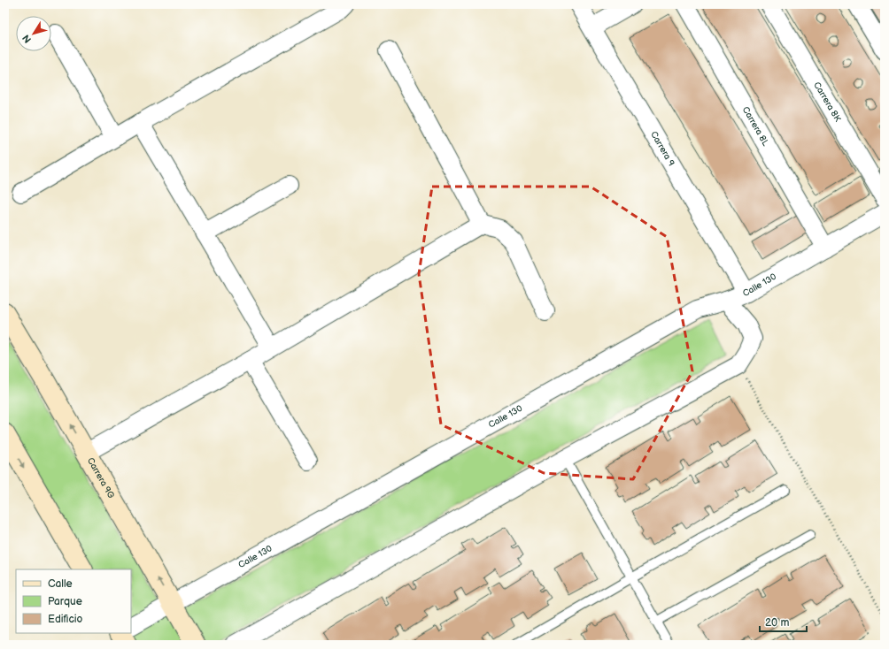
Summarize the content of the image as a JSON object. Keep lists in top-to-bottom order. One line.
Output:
{"streets":{"street":["Carrera 8K","Carrera 8L","Carrera 9","Calle 130","Carrera 9G"]},"crossings":[["Carrera 8L","Calle 130"],["Carrera 9","Calle 130"],["Calle 130","Carrera 9G"]],"legend":["Calle","Parque","Edificio"],"scale_bar":"20 m","north":"bottom left"}
